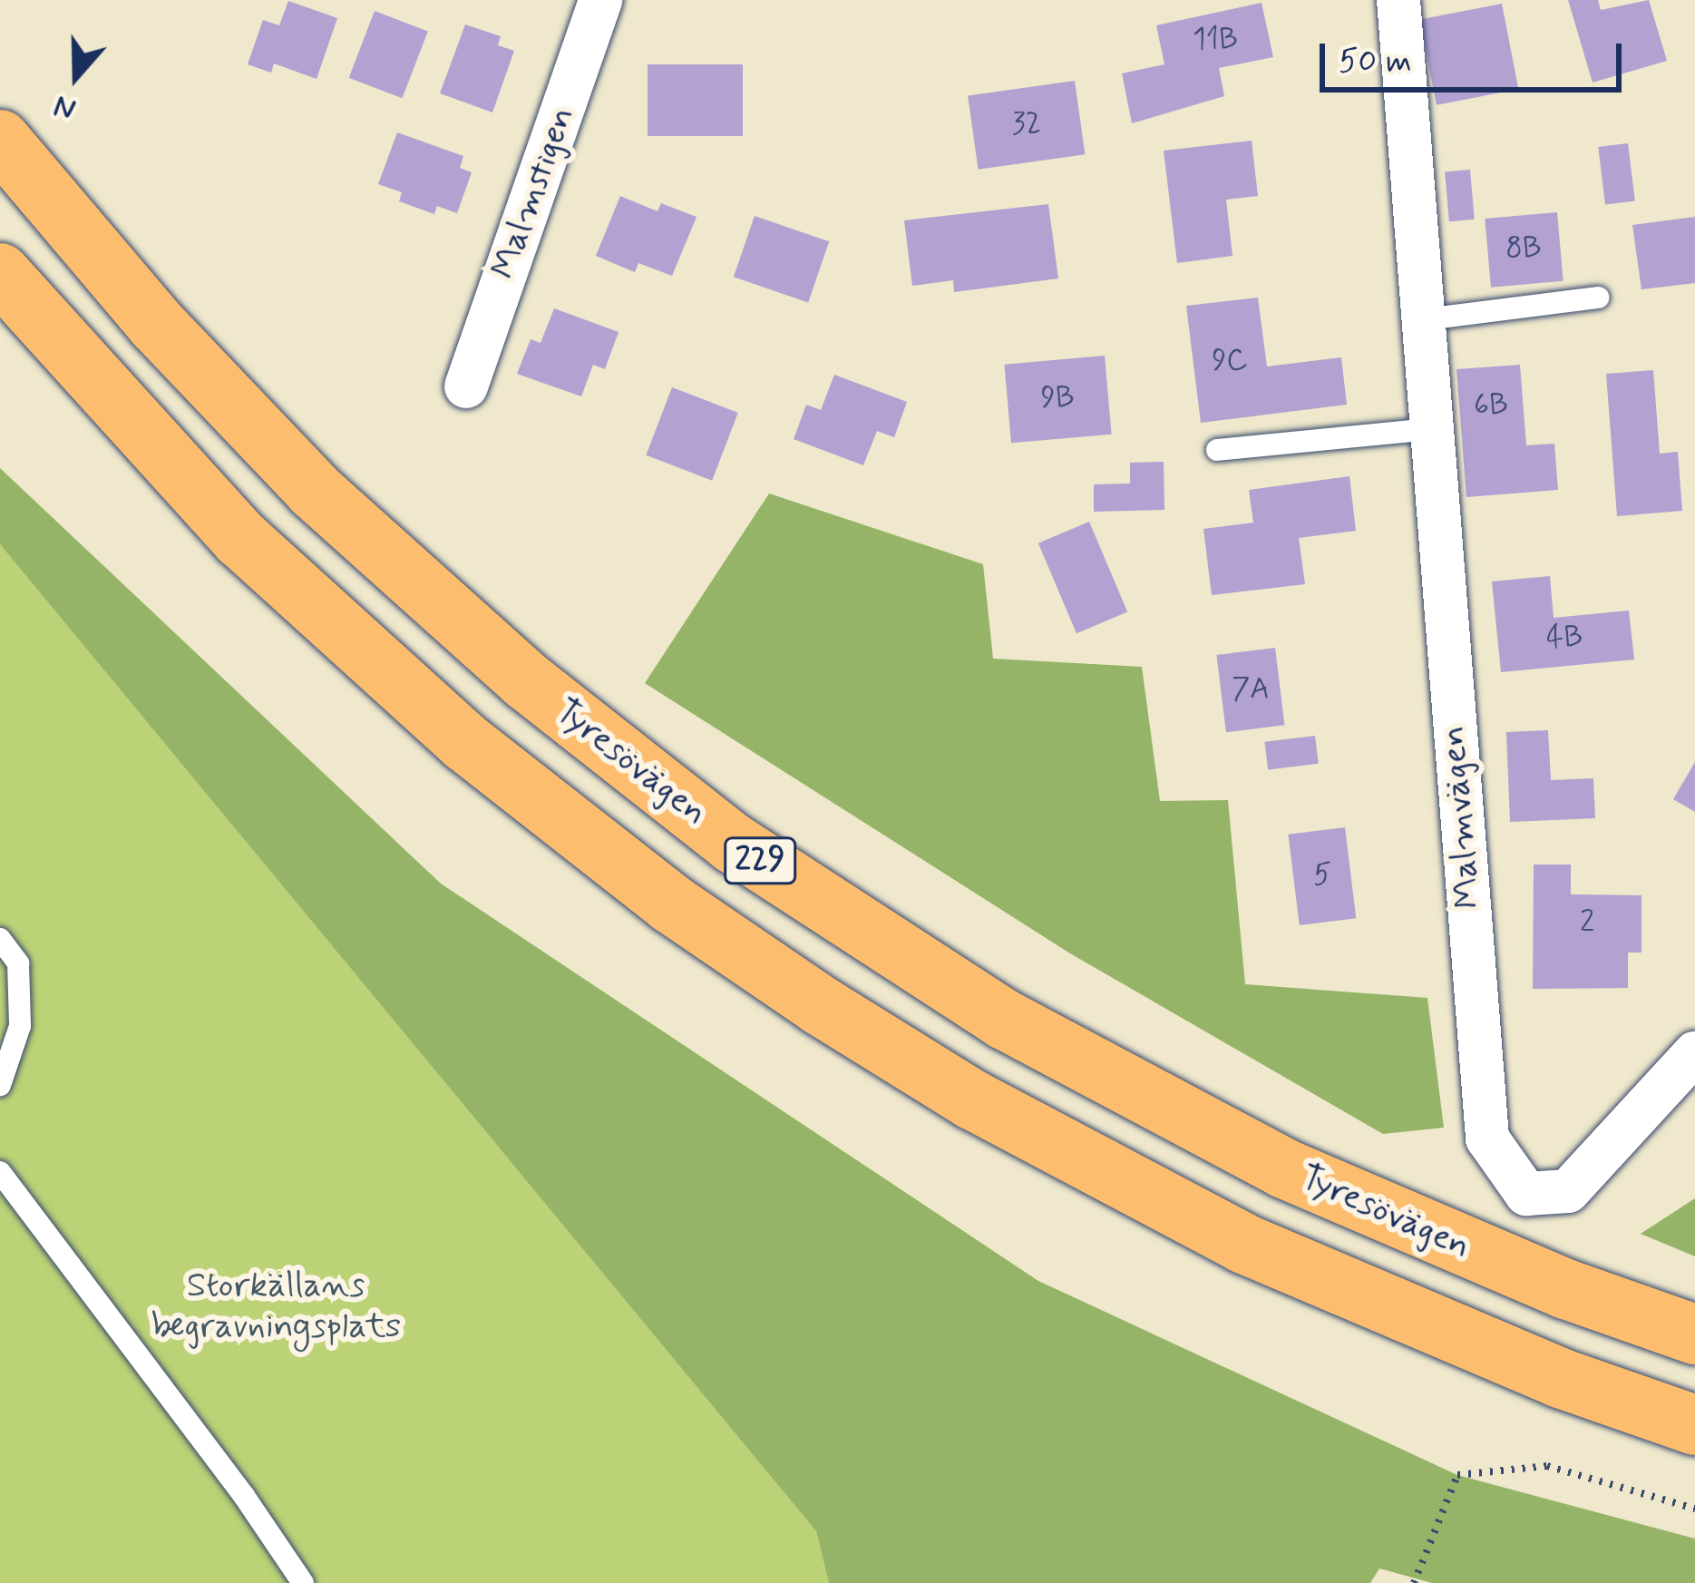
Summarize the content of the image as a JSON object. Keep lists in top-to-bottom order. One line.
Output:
{"streets":{"highway":["Tyresövägen","229"],"street":["Malmstigen","Malmvägen"]},"parks":["Storkällans begravningsplats"],"house_numbers":["11B","32","8B","9C","9B","6B","4B","7A","5","2"],"scale_bar":"50 m","north":"bottom"}
